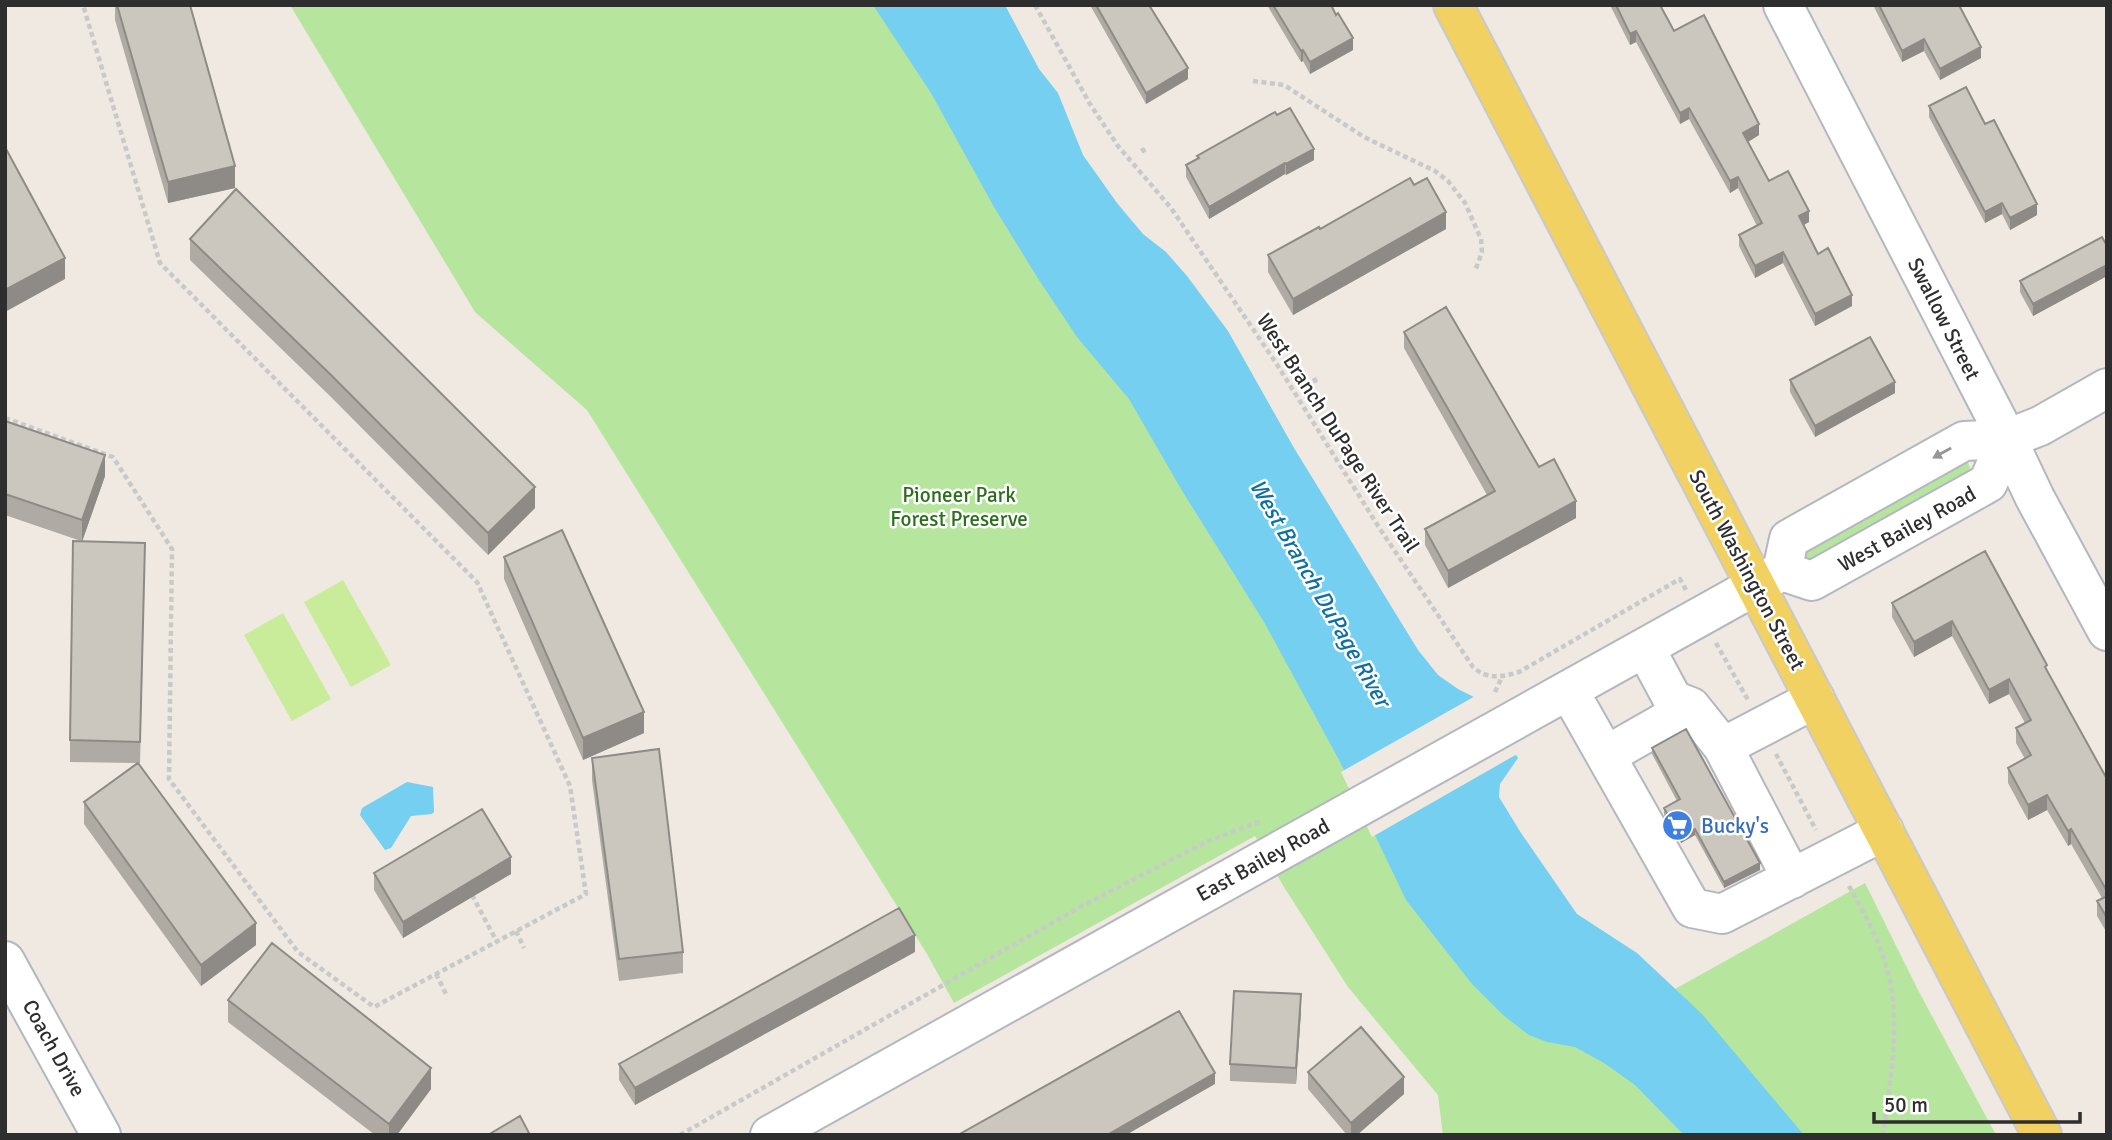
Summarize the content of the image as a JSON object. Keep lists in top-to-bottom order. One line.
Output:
{"streets":{"main road":["South Washington Street"],"street":["Swallow Street","East Bailey Road","Coach Drive"],"path":["West Branch DuPage River Trail"]},"crossings":[["South Washington Street","East Bailey Road"]],"water":["West Branch DuPage River"],"parks":["Pioneer Park Forest Preserve"],"places":{"supermarket":["Bucky's"]},"scale_bar":"50 m"}
